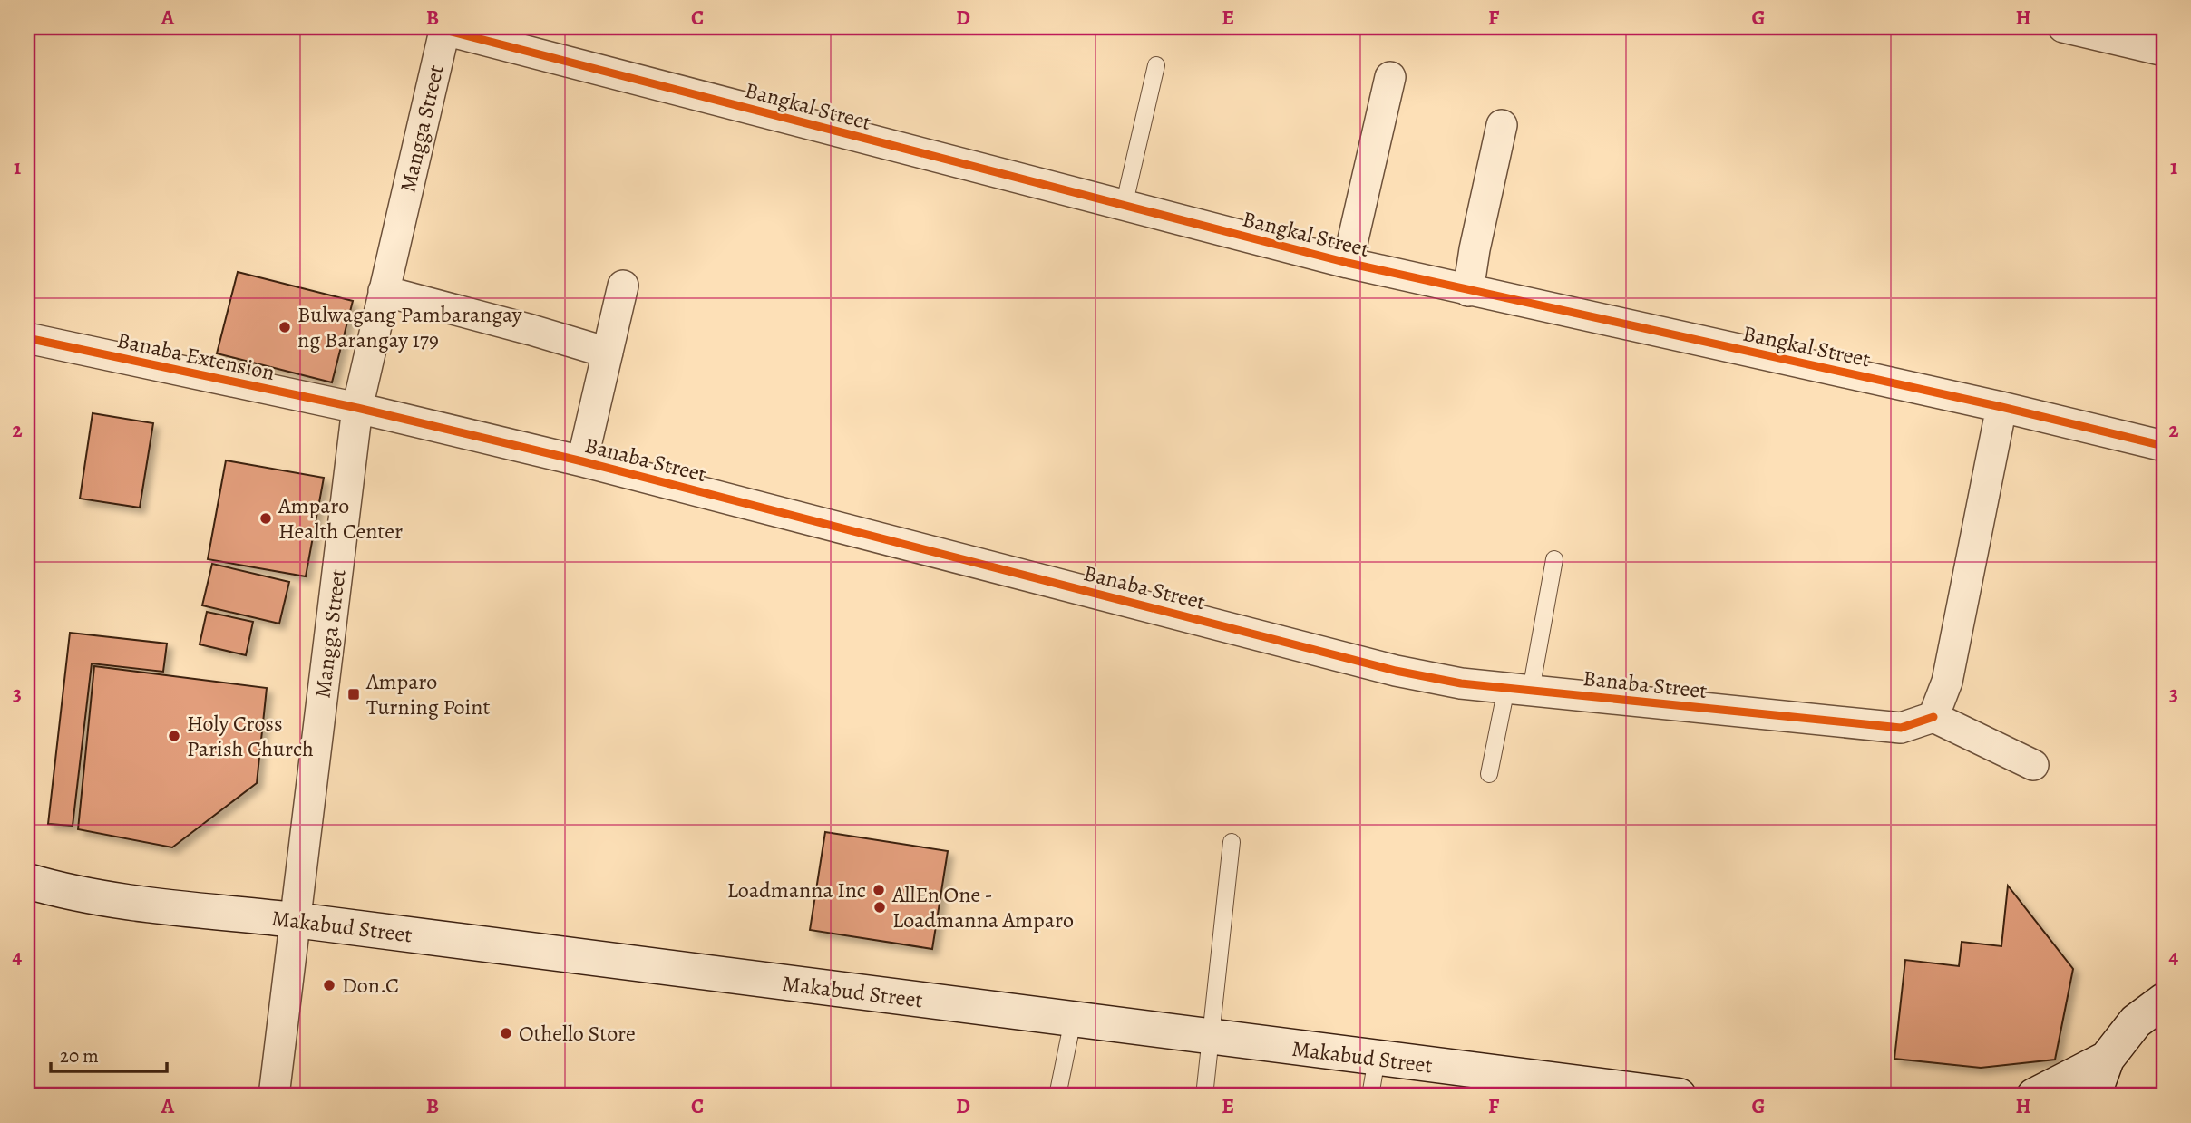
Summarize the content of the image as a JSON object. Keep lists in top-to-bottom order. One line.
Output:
{"streets":{"street":["Bangkal Street","Mangga Street","Banaba Extension","Banaba Street","Makabud Street"]},"crossings":[["Bangkal Street","Mangga Street"],["Mangga Street","Banaba Extension"],["Mangga Street","Banaba Street"],["Mangga Street","Makabud Street"],["Banaba Extension","Banaba Street"]],"places":{"other":["Bulwagang Pambarangay ng Barangay 179","Amparo Health Center","Holy Cross Parish Church","Loadmanna Inc","AllEn One - Loadmanna Amparo","Don.C","Othello Store"],"transit":["Amparo Turning Point"]},"scale_bar":"20 m","grid":{"columns":["A","B","C","D","E","F","G","H"],"rows":["1","2","3","4"]}}
